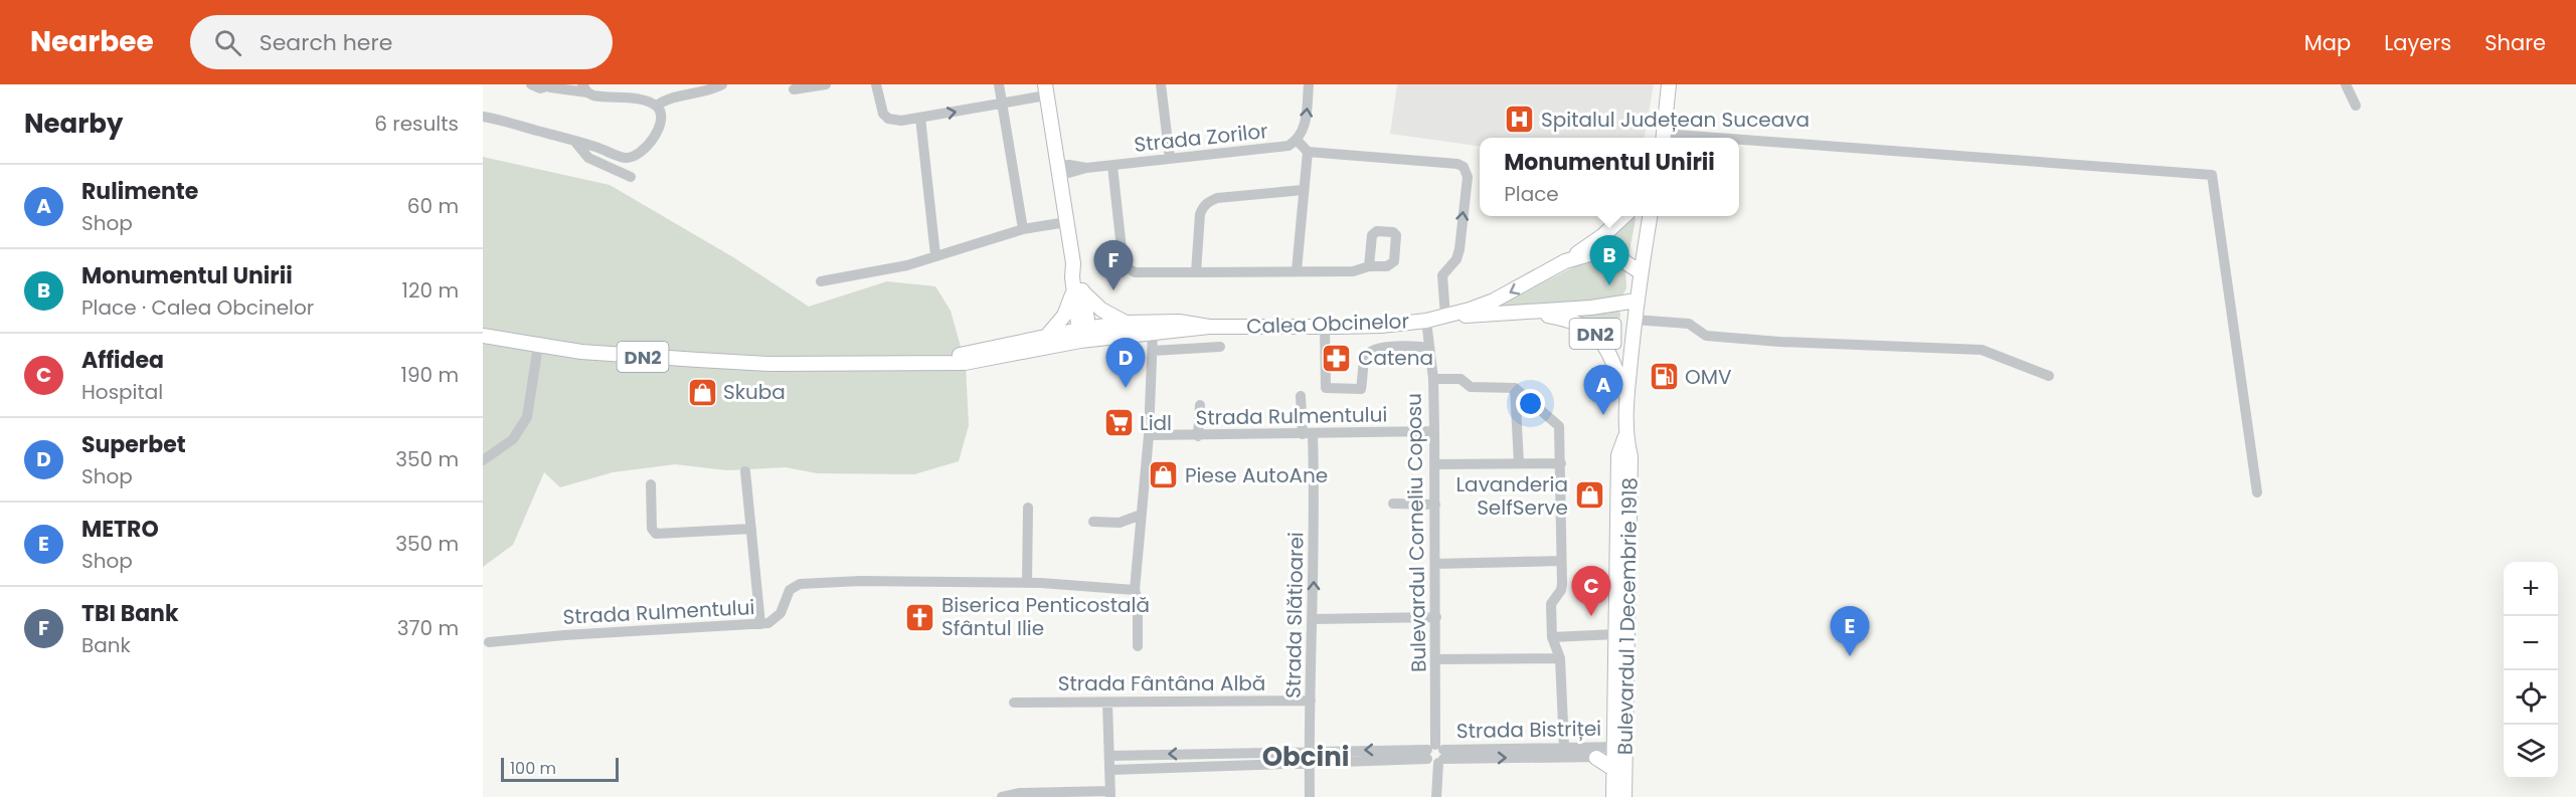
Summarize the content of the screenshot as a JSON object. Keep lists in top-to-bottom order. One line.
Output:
{"streets":{"main road":["Calea Obcinelor","DN2","Bulevardul 1 Decembrie 1918"],"street":["Strada Zorilor","Strada Rulmentului","Bulevardul Corneliu Coposu","Strada Slătioarei","Strada Fântâna Albă","Strada Bistriței"]},"crossings":[["Calea Obcinelor","DN2"],["Calea Obcinelor","Bulevardul Corneliu Coposu"],["DN2","Bulevardul 1 Decembrie 1918"],["Strada Rulmentului","Bulevardul Corneliu Coposu"],["Strada Rulmentului","Strada Slătioarei"],["Bulevardul Corneliu Coposu","Strada Bistriței"],["Strada Slătioarei","Strada Fântâna Albă"],["Strada Slătioarei","Strada Bistriței"],["Bulevardul 1 Decembrie 1918","Strada Bistriței"]],"one_way":["Strada Slătioarei"],"districts":["Obcini"],"places":{"hospital":["Spitalul Județean Suceava"],"pharmacy":["Catena"],"fuel station":["OMV"],"shop":["Skuba","Piese AutoAne","Lavanderia SelfServe"],"supermarket":["Lidl"],"church":["Biserica Penticostală Sfântul Ilie"]},"scale_bar":"100 m","page":{"header":"Nearbee","search":"Search here","nav":["Map","Layers","Share"],"heading":["Nearby","6 results"],"popup":["Monumentul Unirii","Place"],"list":[{"mark":"A","name":"Rulimente","note":"Shop","value":"60 m"},{"mark":"B","name":"Monumentul Unirii","note":"Place · Calea Obcinelor","value":"120 m"},{"mark":"C","name":"Affidea","note":"Hospital","value":"190 m"},{"mark":"D","name":"Superbet","note":"Shop","value":"350 m"},{"mark":"E","name":"METRO","note":"Shop","value":"350 m"},{"mark":"F","name":"TBI Bank","note":"Bank","value":"370 m"}],"pins":["B","F","D","A","C","E"],"map_buttons":["+","−"],"scale":"100 m"}}
